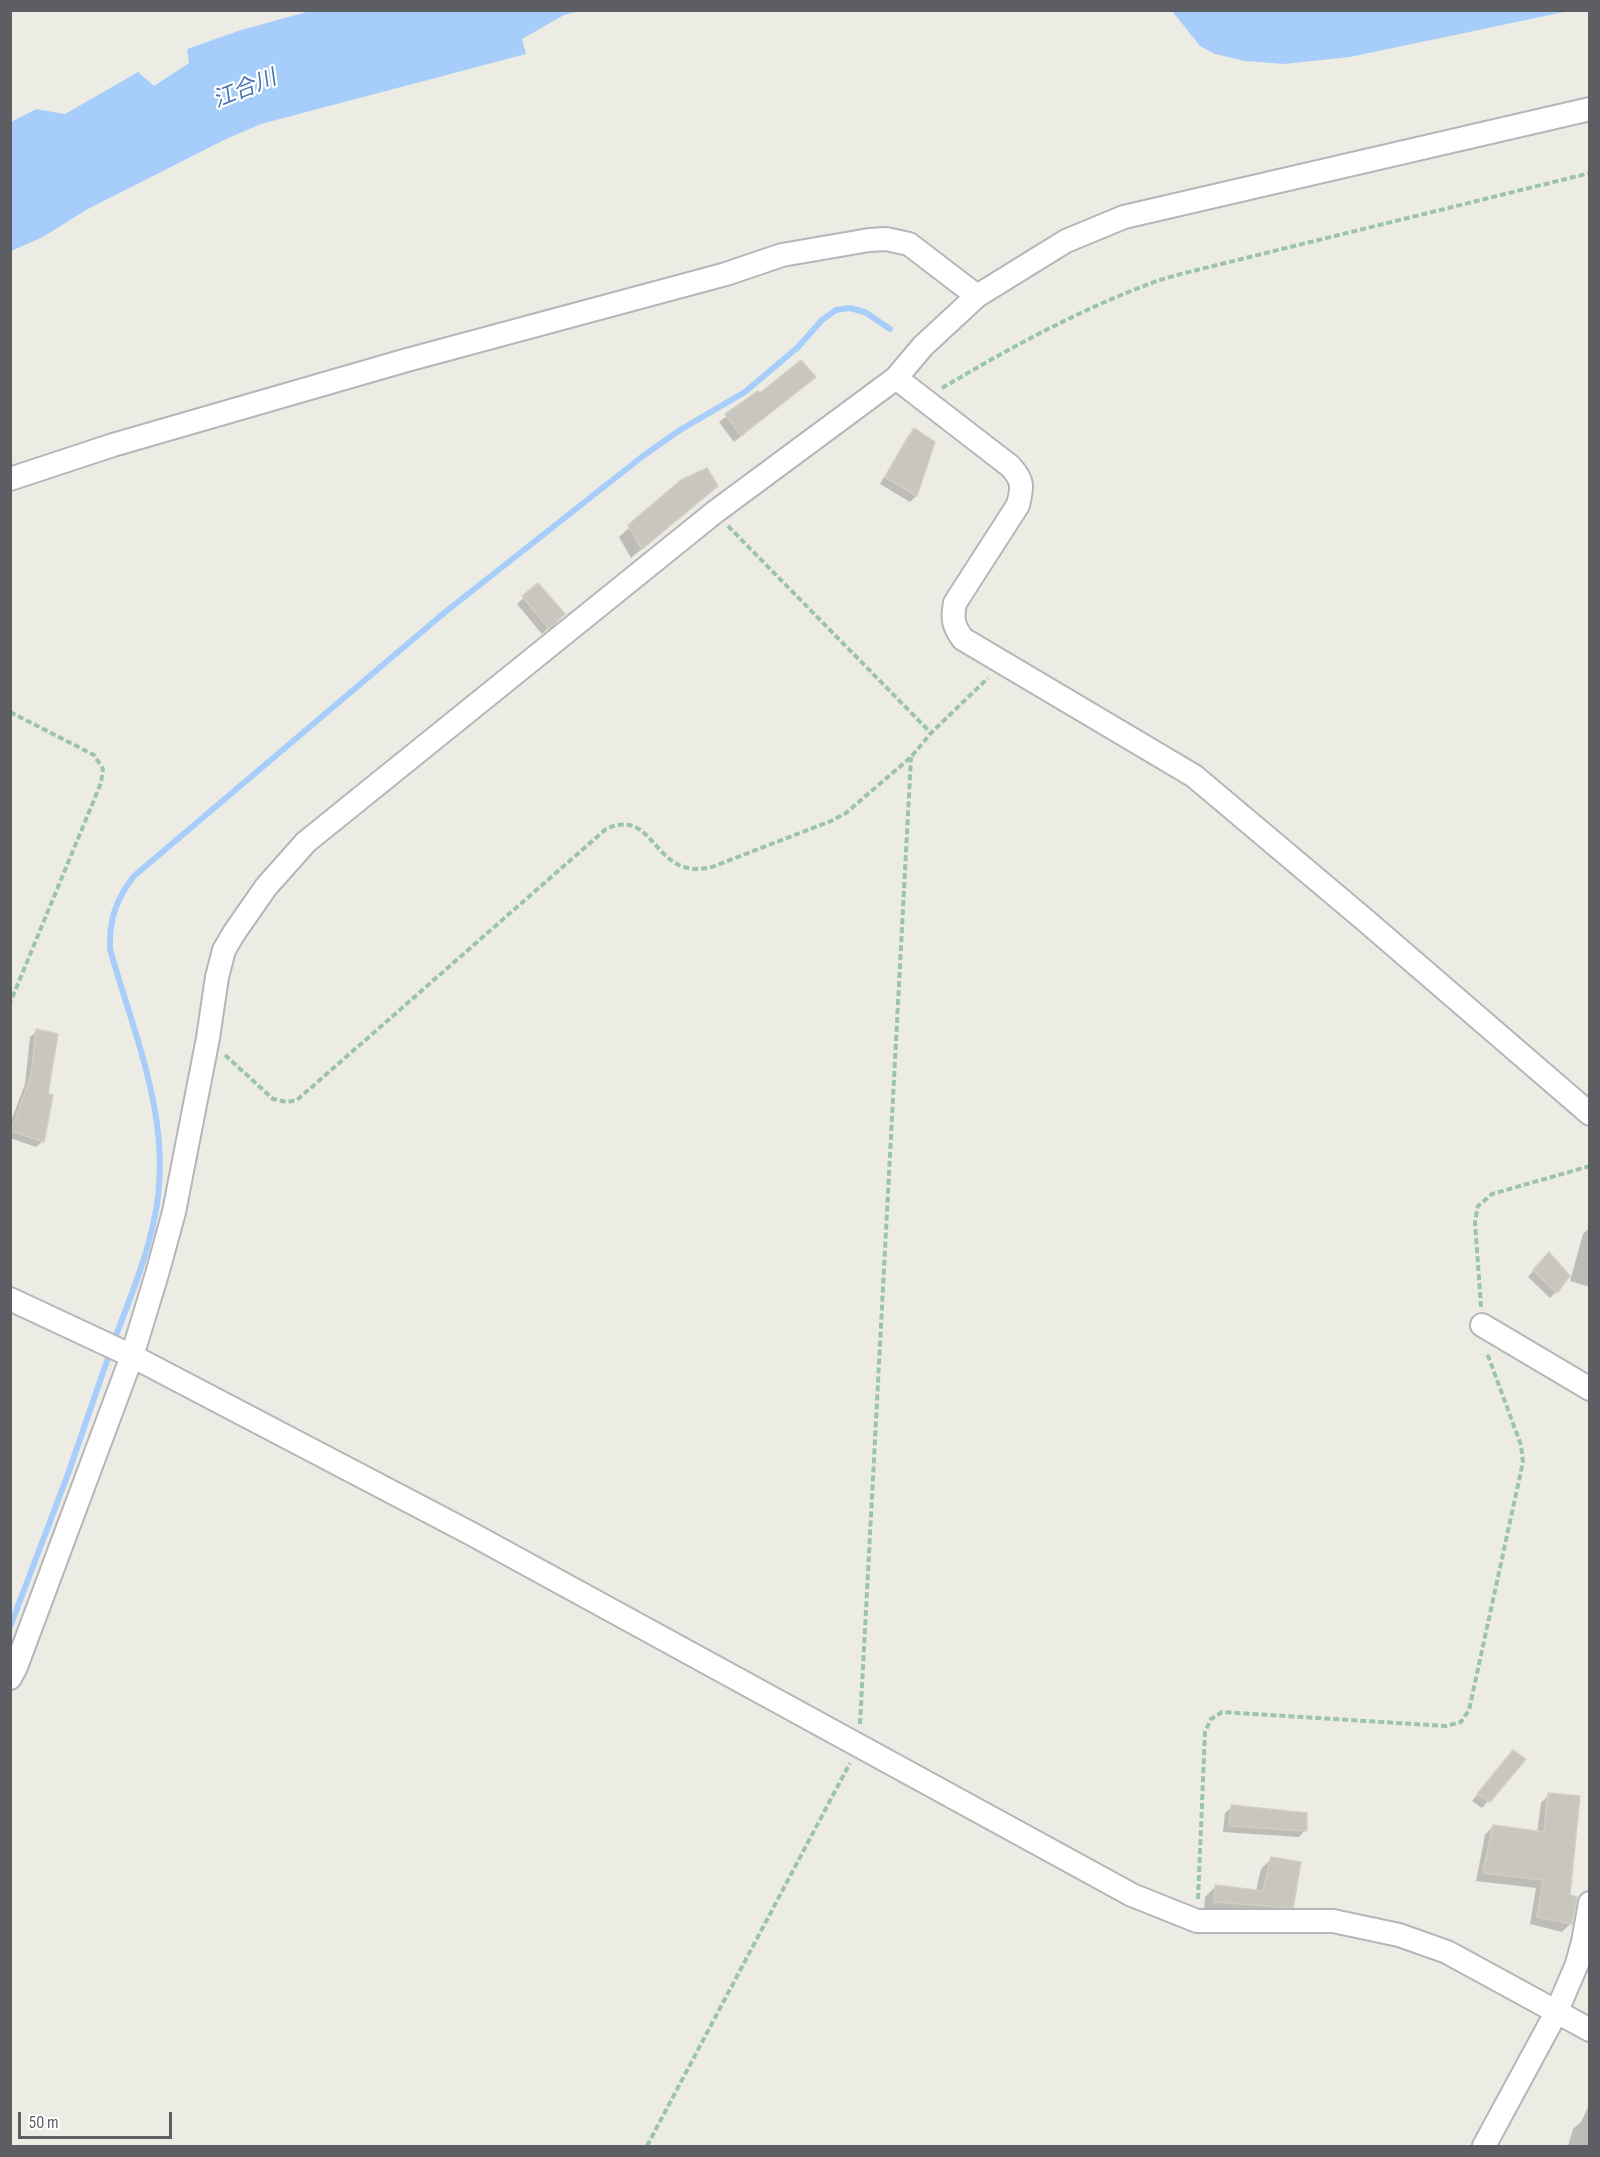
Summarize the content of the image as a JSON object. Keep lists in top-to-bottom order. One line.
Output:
{"water":["江合川"],"scale_bar":"50 m"}
